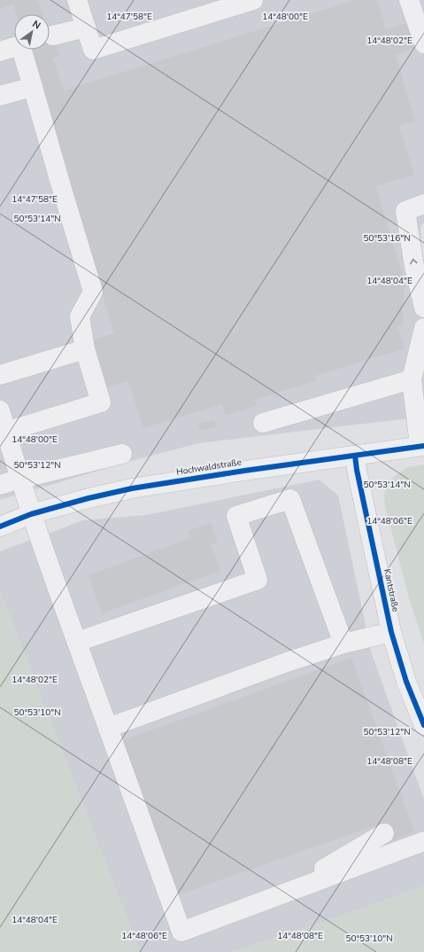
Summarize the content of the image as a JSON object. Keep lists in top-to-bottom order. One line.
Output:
{"streets":{"street":["Hochwaldstraße","Kantstraße"]},"crossings":[["Hochwaldstraße","Kantstraße"]],"north":"top right","coordinates":["14°47'58\"E","14°48'00\"E","14°48'02\"E","50°53'14\"N","50°53'16\"N","14°48'04\"E","50°53'12\"N","14°48'06\"E","50°53'10\"N","14°48'08\"E"]}
